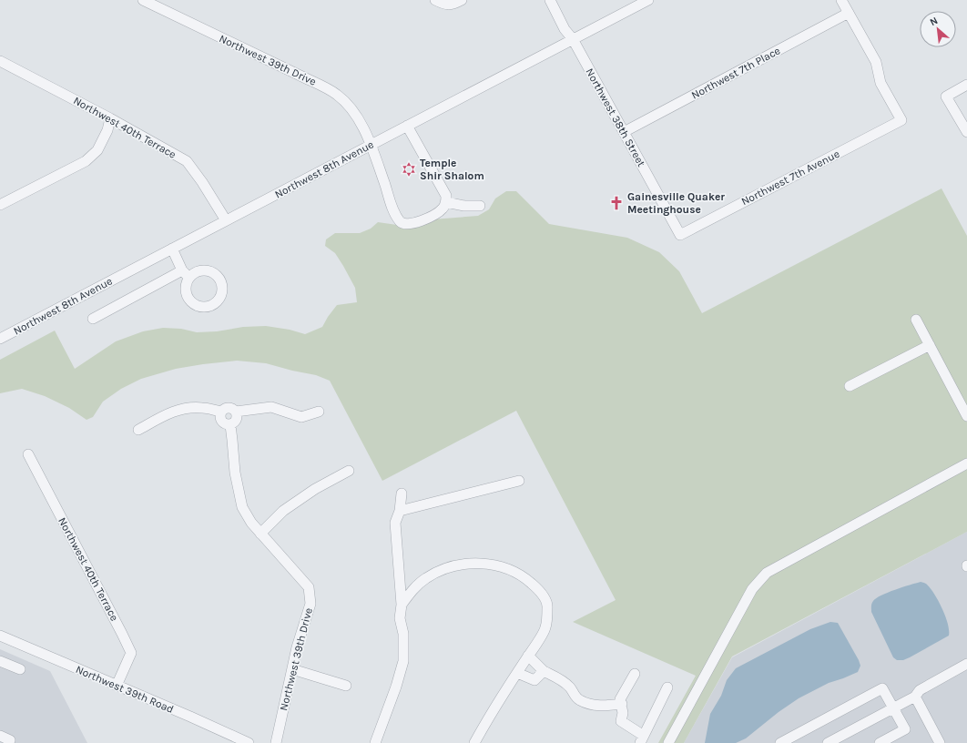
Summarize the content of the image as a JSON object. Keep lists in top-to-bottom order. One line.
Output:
{"streets":{"street":["Northwest 39th Drive","Northwest 7th Place","Northwest 38th Street","Northwest 40th Terrace","Northwest 8th Avenue","Northwest 7th Avenue","Northwest 39th Road"]},"crossings":[["Northwest 39th Drive","Northwest 8th Avenue"],["Northwest 7th Place","Northwest 38th Street"],["Northwest 7th Place","Northwest 7th Avenue"],["Northwest 38th Street","Northwest 8th Avenue"],["Northwest 38th Street","Northwest 7th Avenue"],["Northwest 40th Terrace","Northwest 8th Avenue"],["Northwest 40th Terrace","Northwest 39th Road"]],"places":{"synagogue":["Temple Shir Shalom"],"church":["Gainesville Quaker Meetinghouse"]},"north":"top left"}
